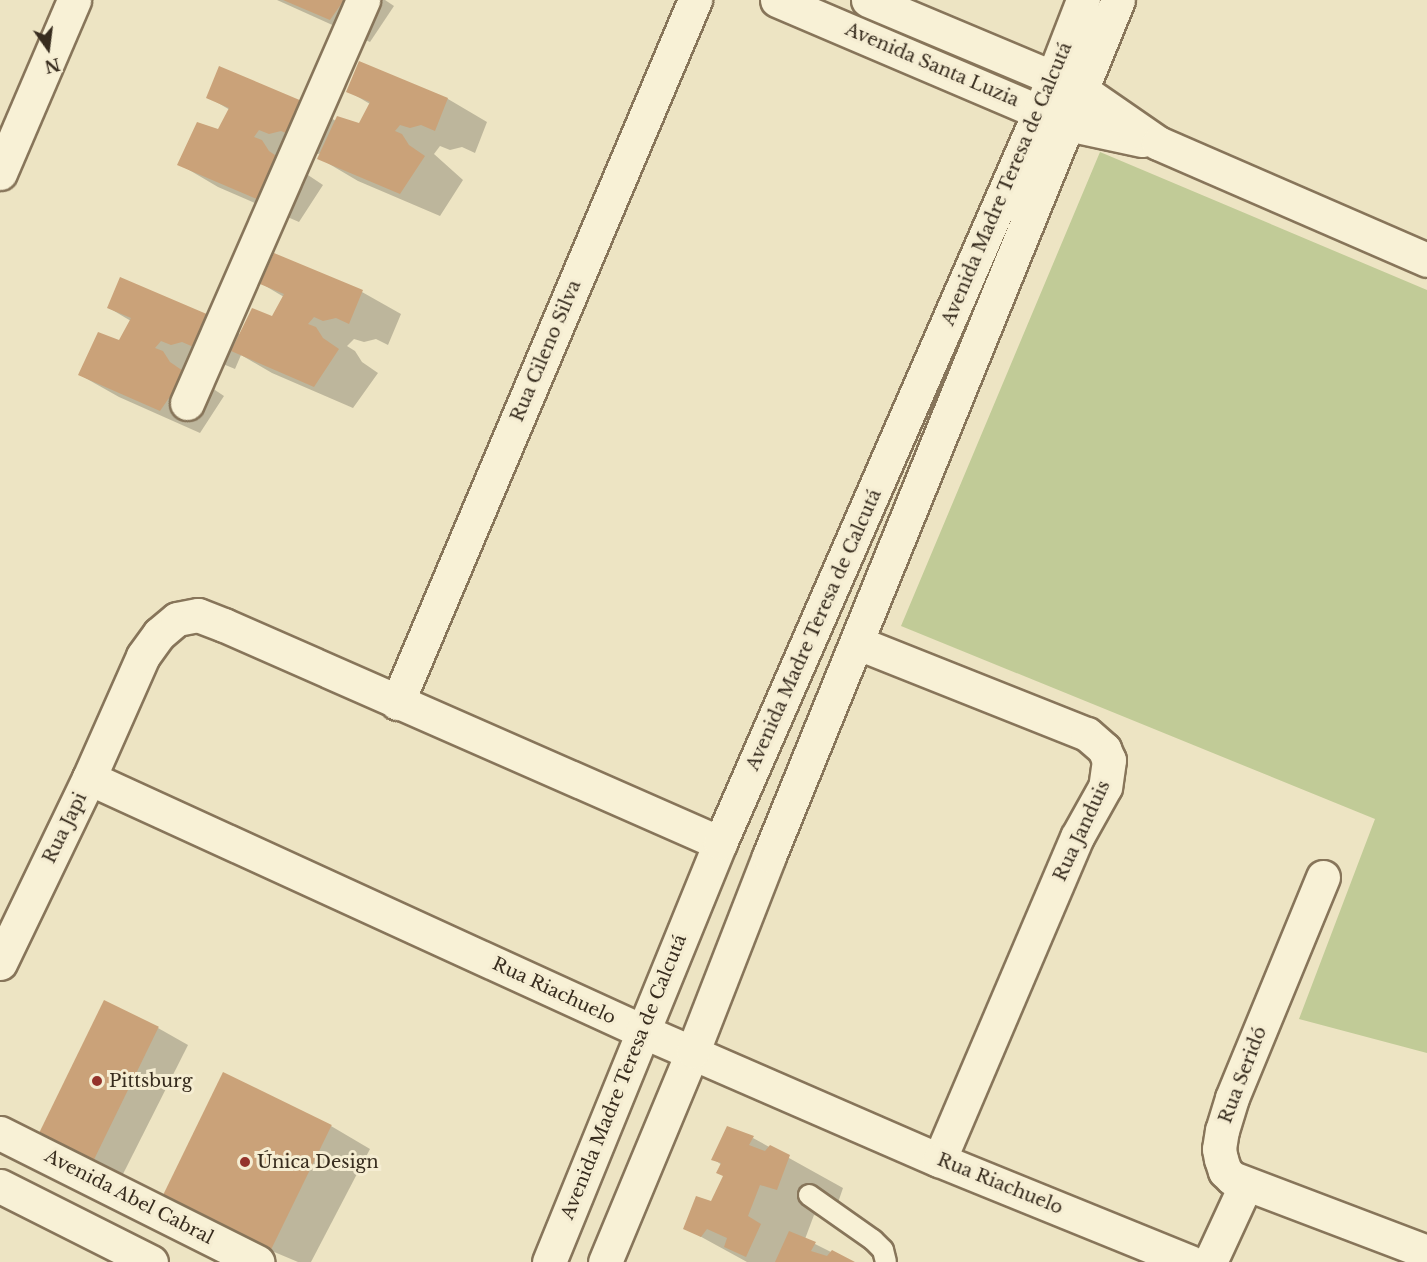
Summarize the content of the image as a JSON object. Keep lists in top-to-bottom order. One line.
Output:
{"streets":{"street":["Avenida Santa Luzia","Avenida Madre Teresa de Calcutá","Rua Cileno Silva","Rua Japi","Rua Janduis","Rua Riachuelo","Rua Seridó","Avenida Abel Cabral"]},"crossings":[["Avenida Santa Luzia","Avenida Madre Teresa de Calcutá"],["Avenida Madre Teresa de Calcutá","Rua Japi"],["Avenida Madre Teresa de Calcutá","Rua Janduis"],["Avenida Madre Teresa de Calcutá","Rua Riachuelo"],["Rua Cileno Silva","Rua Japi"],["Rua Japi","Rua Riachuelo"],["Rua Janduis","Rua Riachuelo"]],"places":["Pittsburg","Única Design"],"north":"bottom"}
